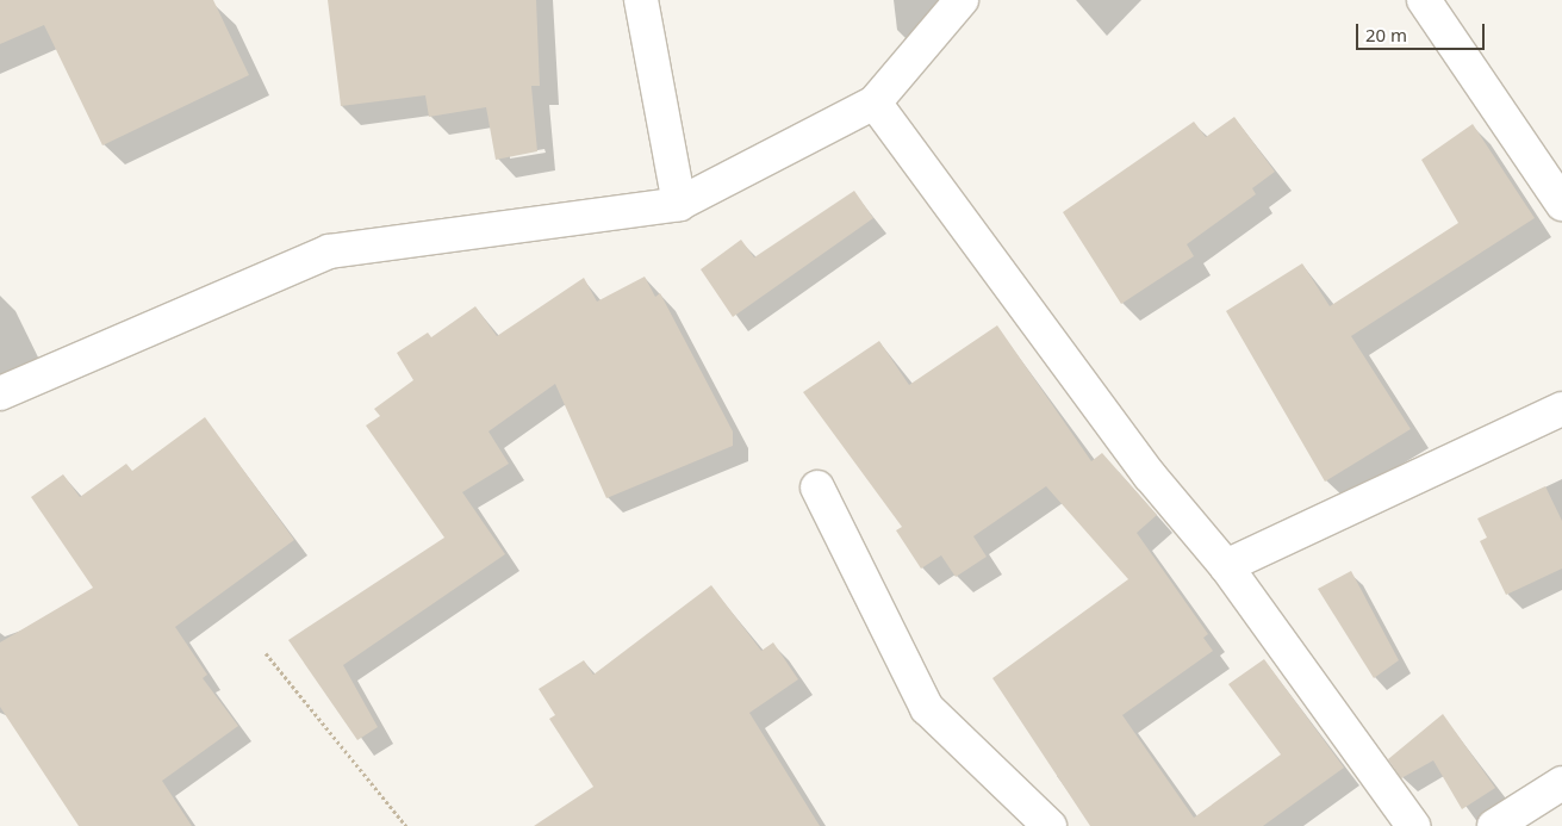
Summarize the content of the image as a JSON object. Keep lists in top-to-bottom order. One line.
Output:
{"scale_bar":"20 m"}
